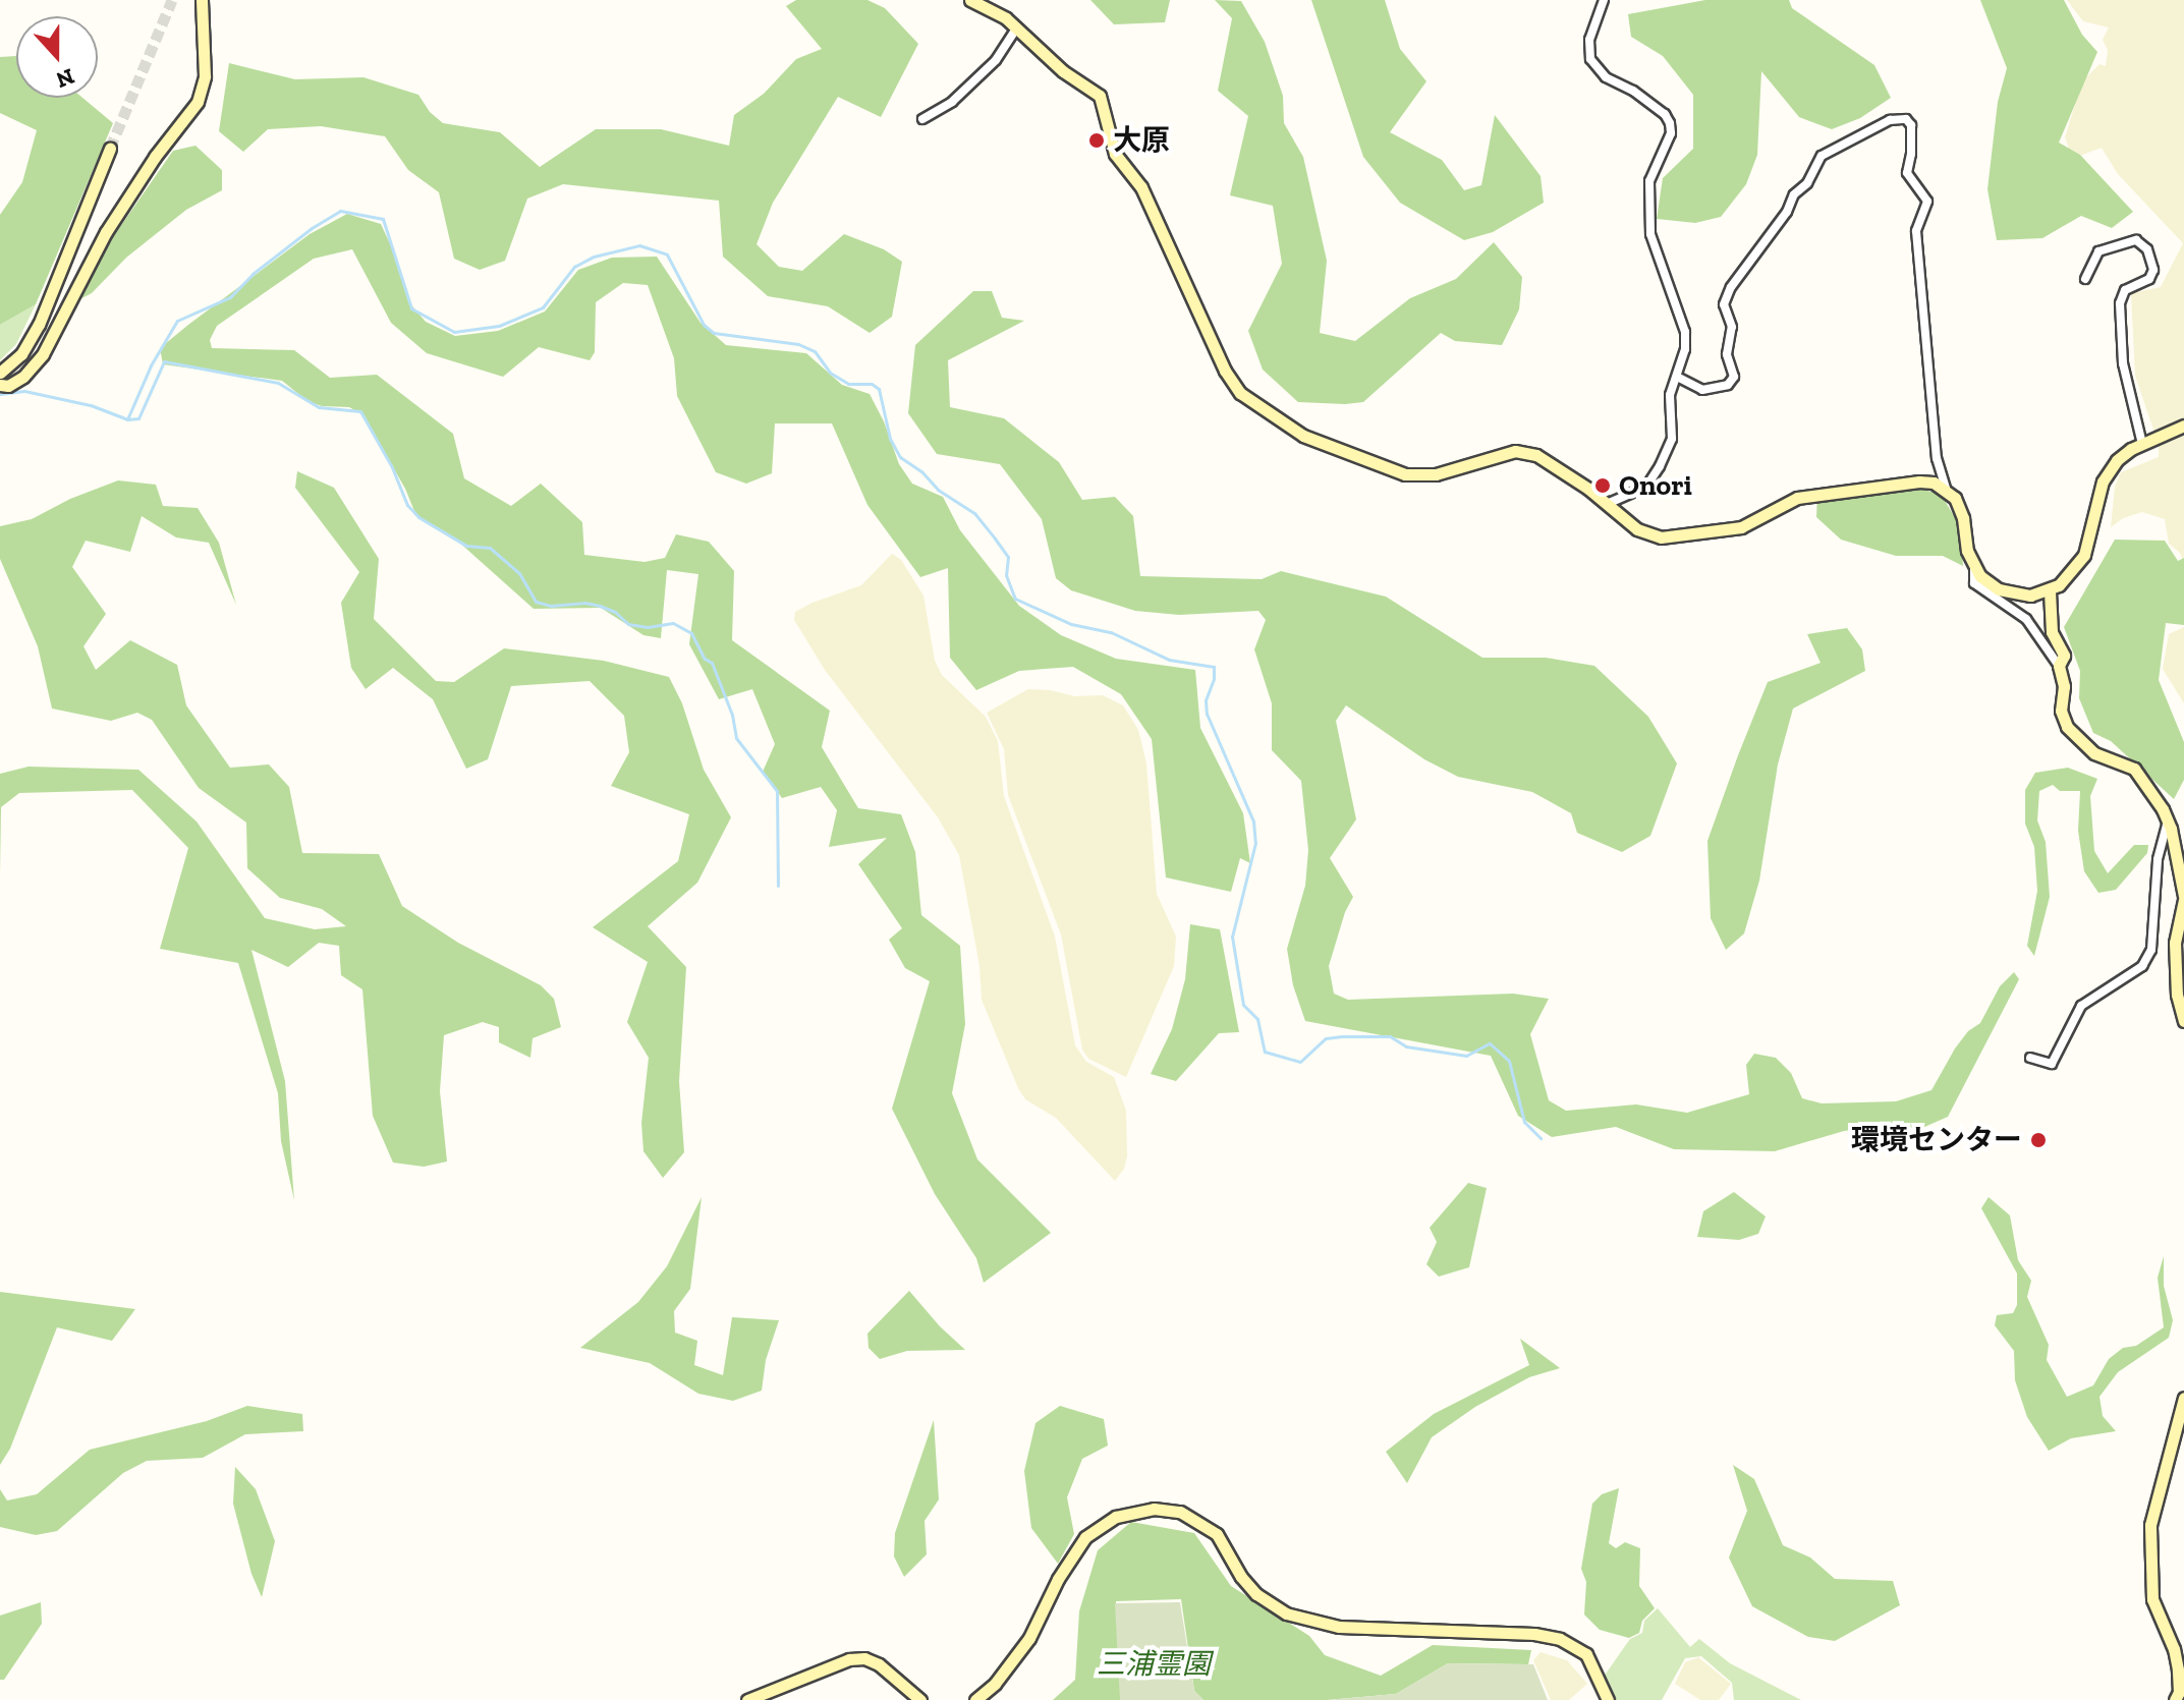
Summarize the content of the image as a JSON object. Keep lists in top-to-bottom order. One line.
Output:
{"parks":["三浦霊園"],"places":["大原","Onori","環境センター"],"north":"bottom"}
